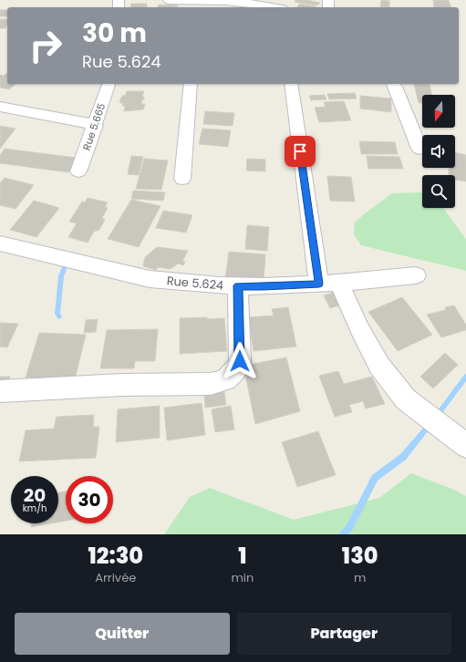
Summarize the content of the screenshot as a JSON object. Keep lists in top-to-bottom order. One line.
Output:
{"streets":{"street":["Rue 5.665","Rue 5.624"]},"north":"bottom","page":{"turn":["30 m","Rue 5.624"],"speed":"20 km/h","limit":"30","eta":["12:30","Arrivée","1","min","130","m"],"buttons":["Quitter","Partager"]}}
